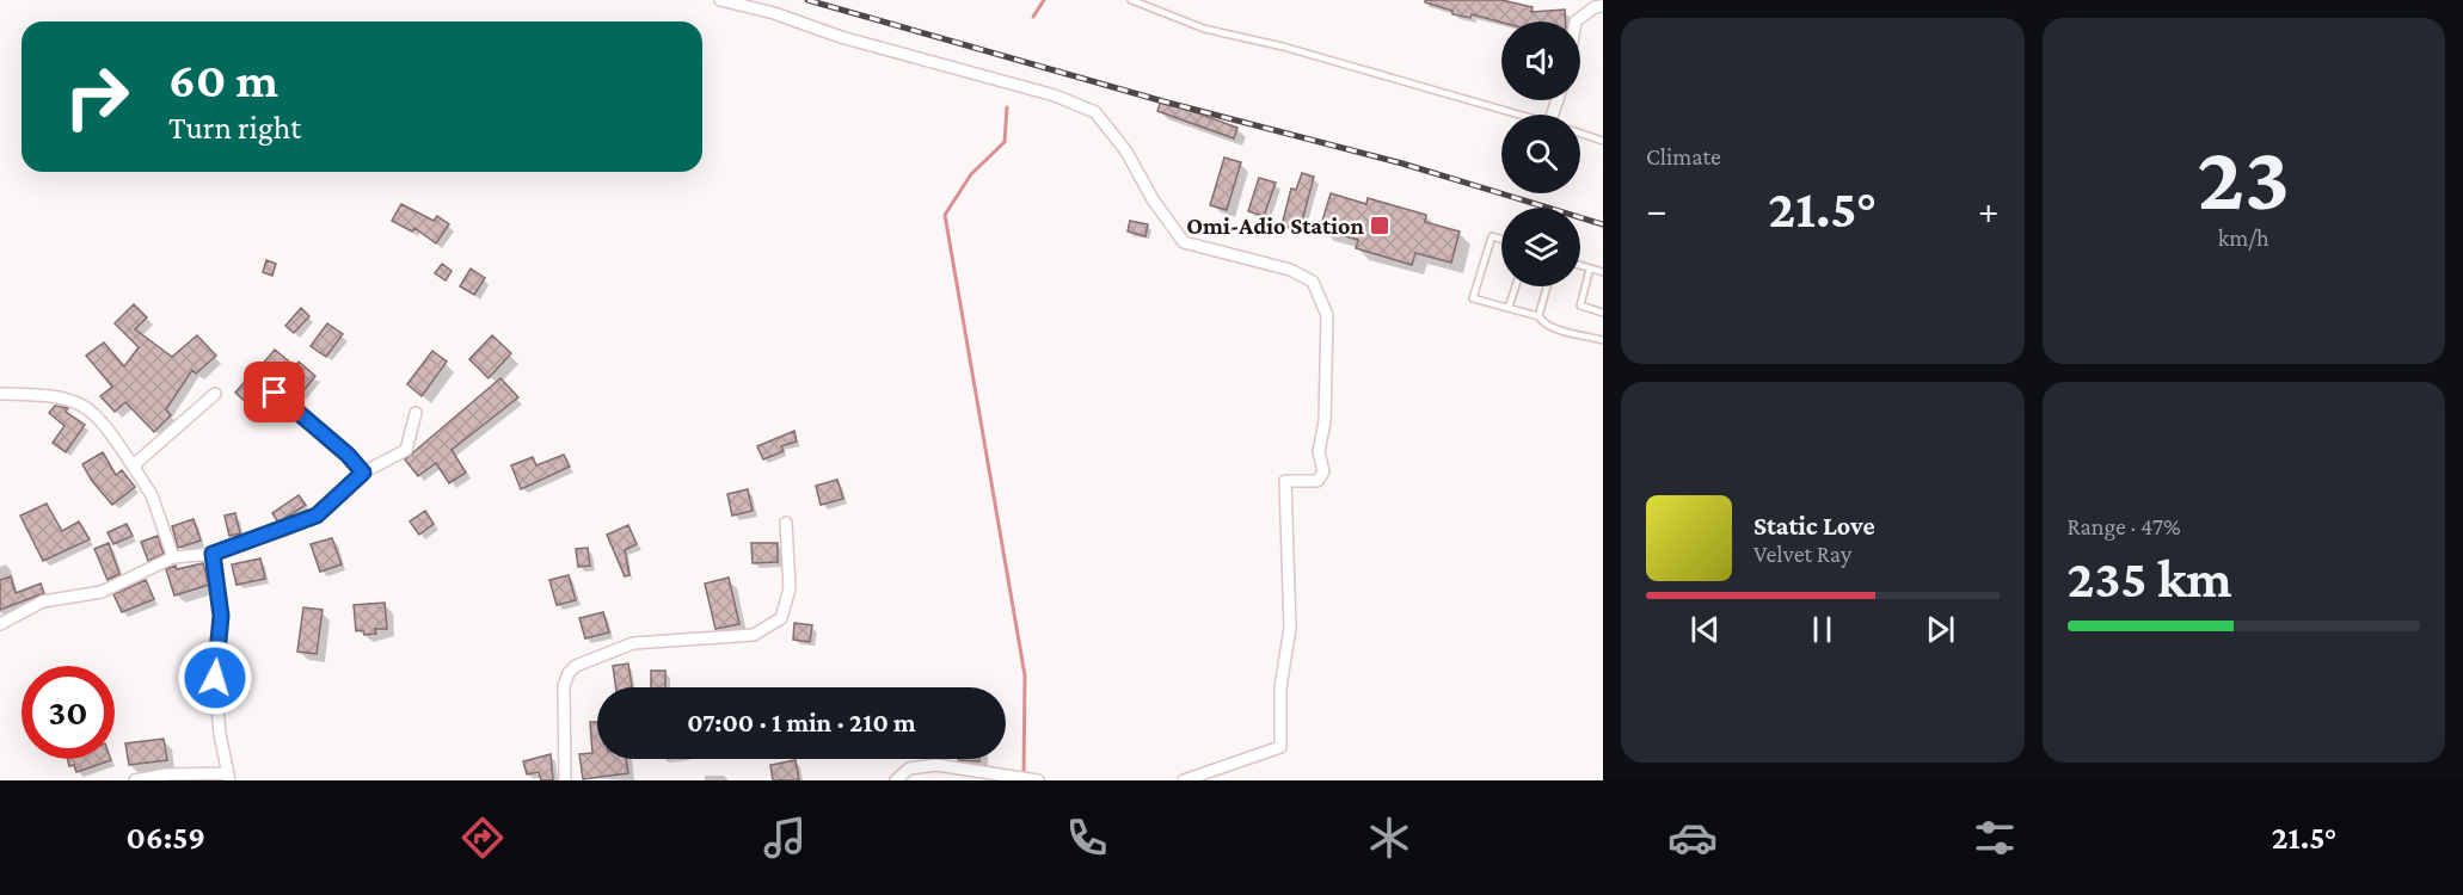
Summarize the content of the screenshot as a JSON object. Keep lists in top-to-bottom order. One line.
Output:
{"places":{"transit":["Omi-Adio Station"]},"page":{"tile":["Climate",["23","km/h"],["Range · 47%","235 km"]],"turn":["60 m","Turn right"],"heat":["−","21.5°","+"],"song":["Static Love","Velvet Ray"],"limit":"30","trip":"07:00 · 1 min · 210 m","tabs":["06:59","21.5°"]}}
